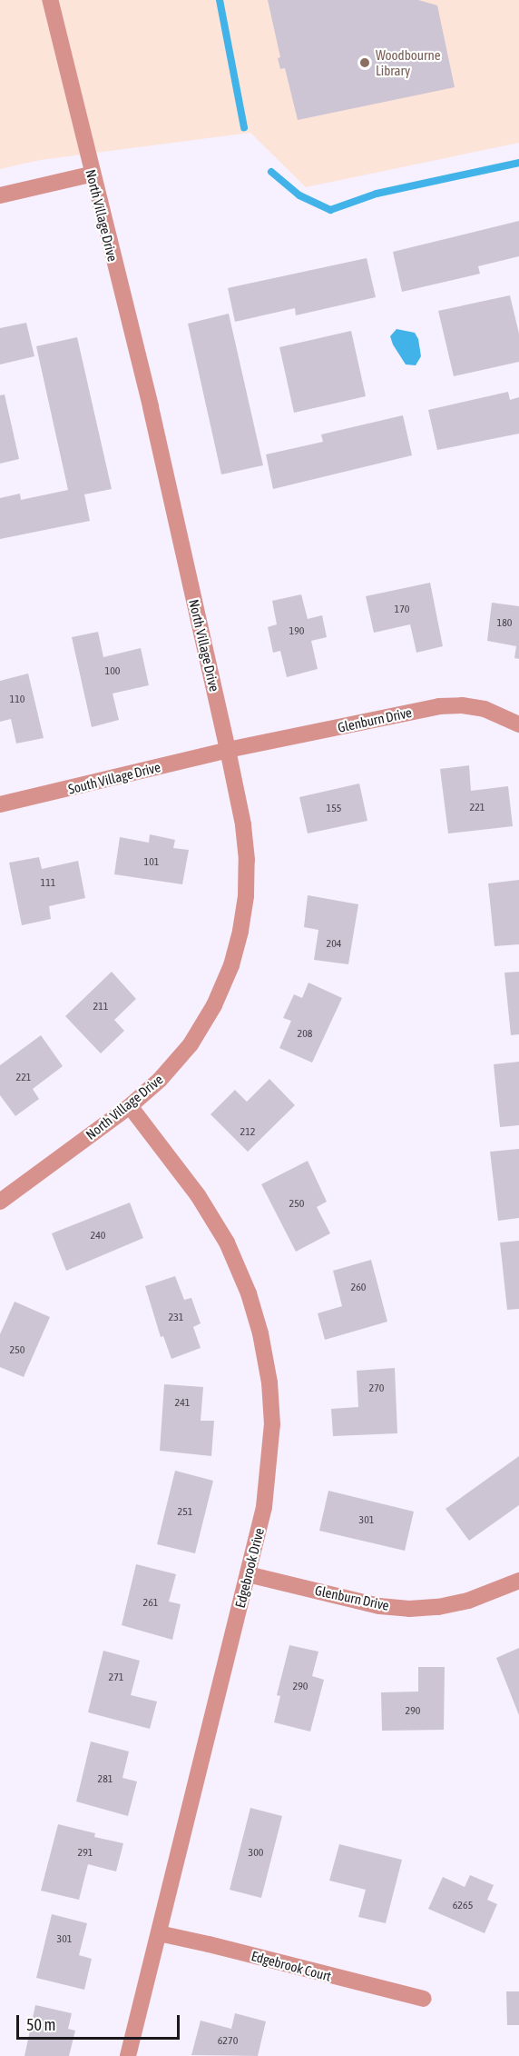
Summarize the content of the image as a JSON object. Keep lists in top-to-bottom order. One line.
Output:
{"streets":{"street":["North Village Drive","Glenburn Drive","South Village Drive","Edgebrook Drive","Edgebrook Court"]},"crossings":[["North Village Drive","Glenburn Drive"],["North Village Drive","South Village Drive"],["North Village Drive","Edgebrook Drive"],["Glenburn Drive","South Village Drive"],["Glenburn Drive","Edgebrook Drive"],["Edgebrook Drive","Edgebrook Court"]],"places":["Woodbourne Library"],"house_numbers":["170","180","190","100","110","221","155","101","111","204","211","208","221","212","250","240","260","231","250","270","241","251","301","261","271","290","290","281","291","300","6265","301","6270"],"scale_bar":"50 m"}
